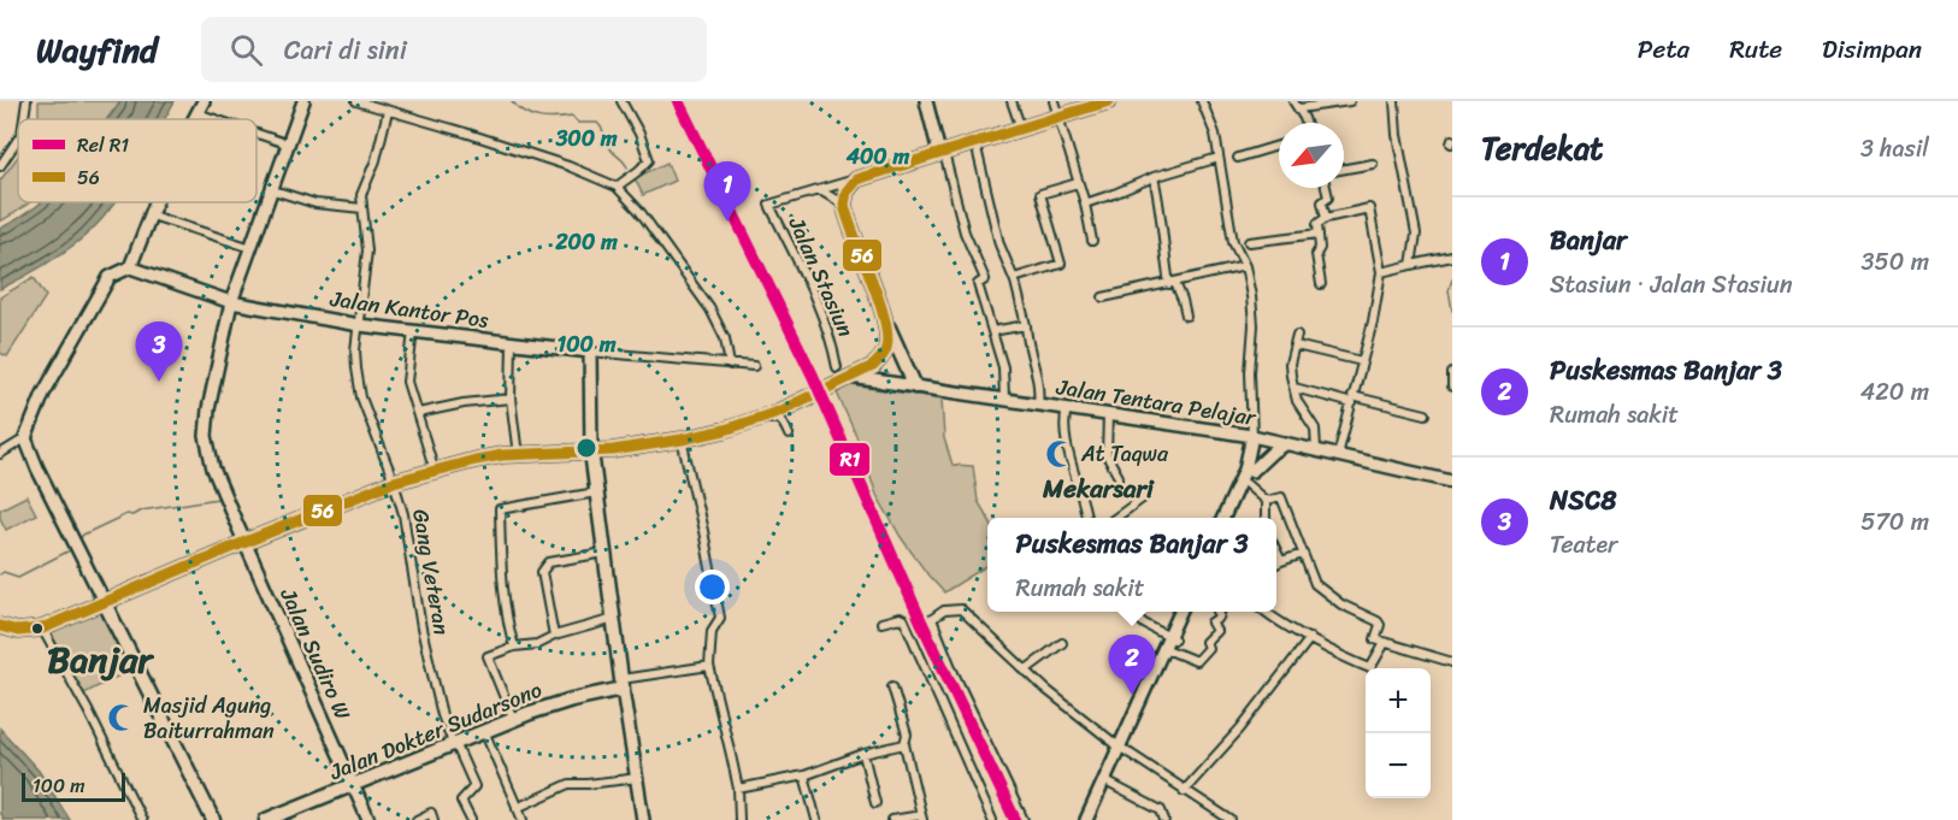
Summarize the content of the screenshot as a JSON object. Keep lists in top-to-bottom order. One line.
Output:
{"streets":{"highway":["Jalan Dokter Sudarsono"],"street":["Jalan Stasiun","Jalan Kantor Pos","Jalan Tentara Pelajar","Gang Veteran","Jalan Sudiro W"]},"crossings":[["Jalan Kantor Pos","Gang Veteran"],["Jalan Kantor Pos","Jalan Sudiro W"],["Gang Veteran","Jalan Dokter Sudarsono"],["Jalan Sudiro W","Jalan Dokter Sudarsono"]],"districts":["Mekarsari","Banjar"],"places":{"mosque":["At Taqwa","Masjid Agung Baiturrahman"]},"lines":["rail line R1","transit line 56"],"legend":["Rel R1","56"],"scale_bar":"100 m","north":"bottom left","page":{"header":"Wayfind","search":"Cari di sini","nav":["Peta","Rute","Disimpan"],"heading":["Terdekat","3 hasil"],"pins":["1","3","2"],"list":[{"mark":"1","name":"Banjar","note":"Stasiun · Jalan Stasiun","value":"350 m"},{"mark":"2","name":"Puskesmas Banjar 3","note":"Rumah sakit","value":"420 m"},{"mark":"3","name":"NSC8","note":"Teater","value":"570 m"}],"popup":["Puskesmas Banjar 3","Rumah sakit"],"map_buttons":["+","−"],"scale":"100 m"},"rings":["300 m","400 m","200 m","100 m"]}
